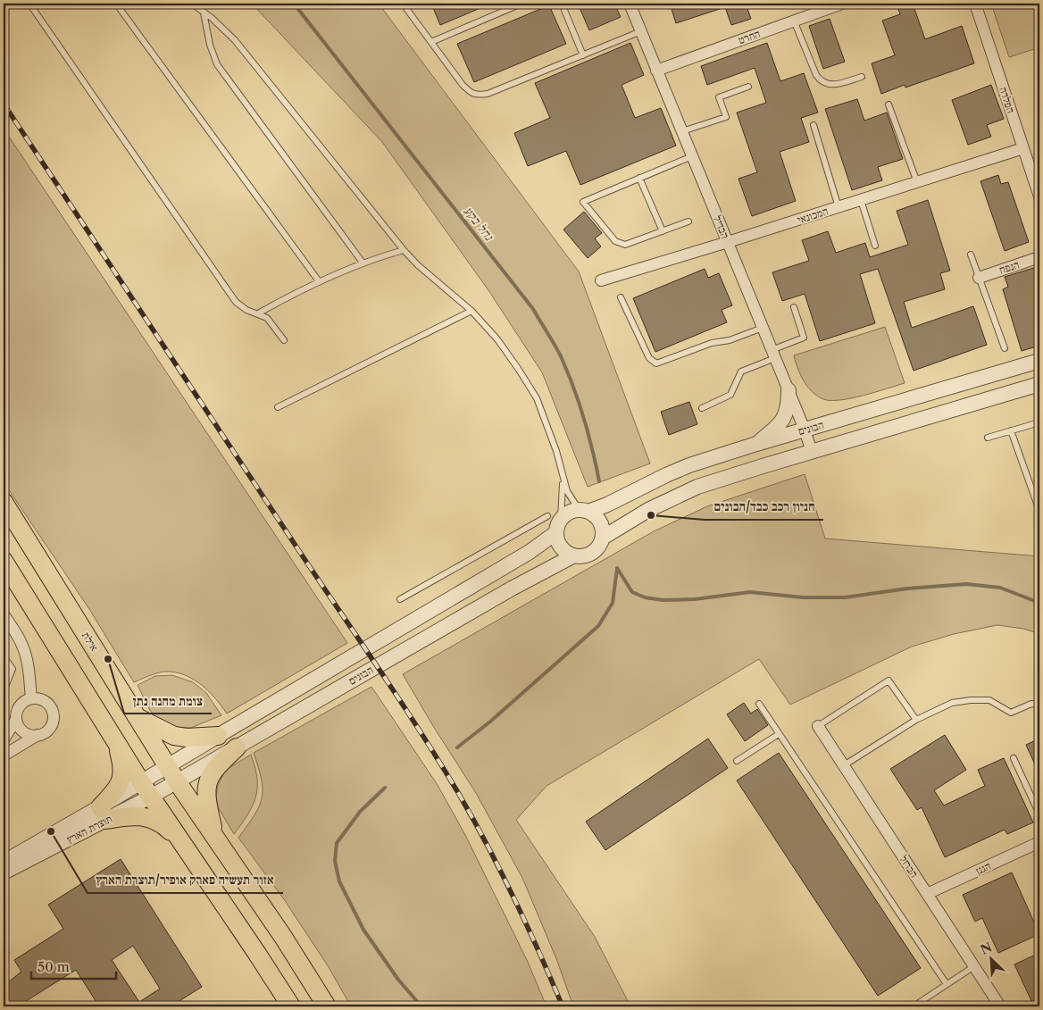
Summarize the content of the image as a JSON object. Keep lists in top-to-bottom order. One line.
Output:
{"streets":{"main road":["אילת"],"street":["החרט","הפלדה","המכונאי","הבדיל","הנפח","הבונים","תוצרת הארץ","הברזל","הגנן"]},"crossings":[["החרט","הבדיל"],["הפלדה","המכונאי"],["המכונאי","הבדיל"],["הבדיל","הבונים"],["הבונים","אילת"],["הבונים","תוצרת הארץ"],["הברזל","הגנן"]],"water":["נחל בקע"],"places":["חניון רכב כבד/הבונים","צומת מחנה נתן","אזור תעשיה פארק אופיר/תוצרת הארץ"],"scale_bar":"50 m","north":"top left"}
